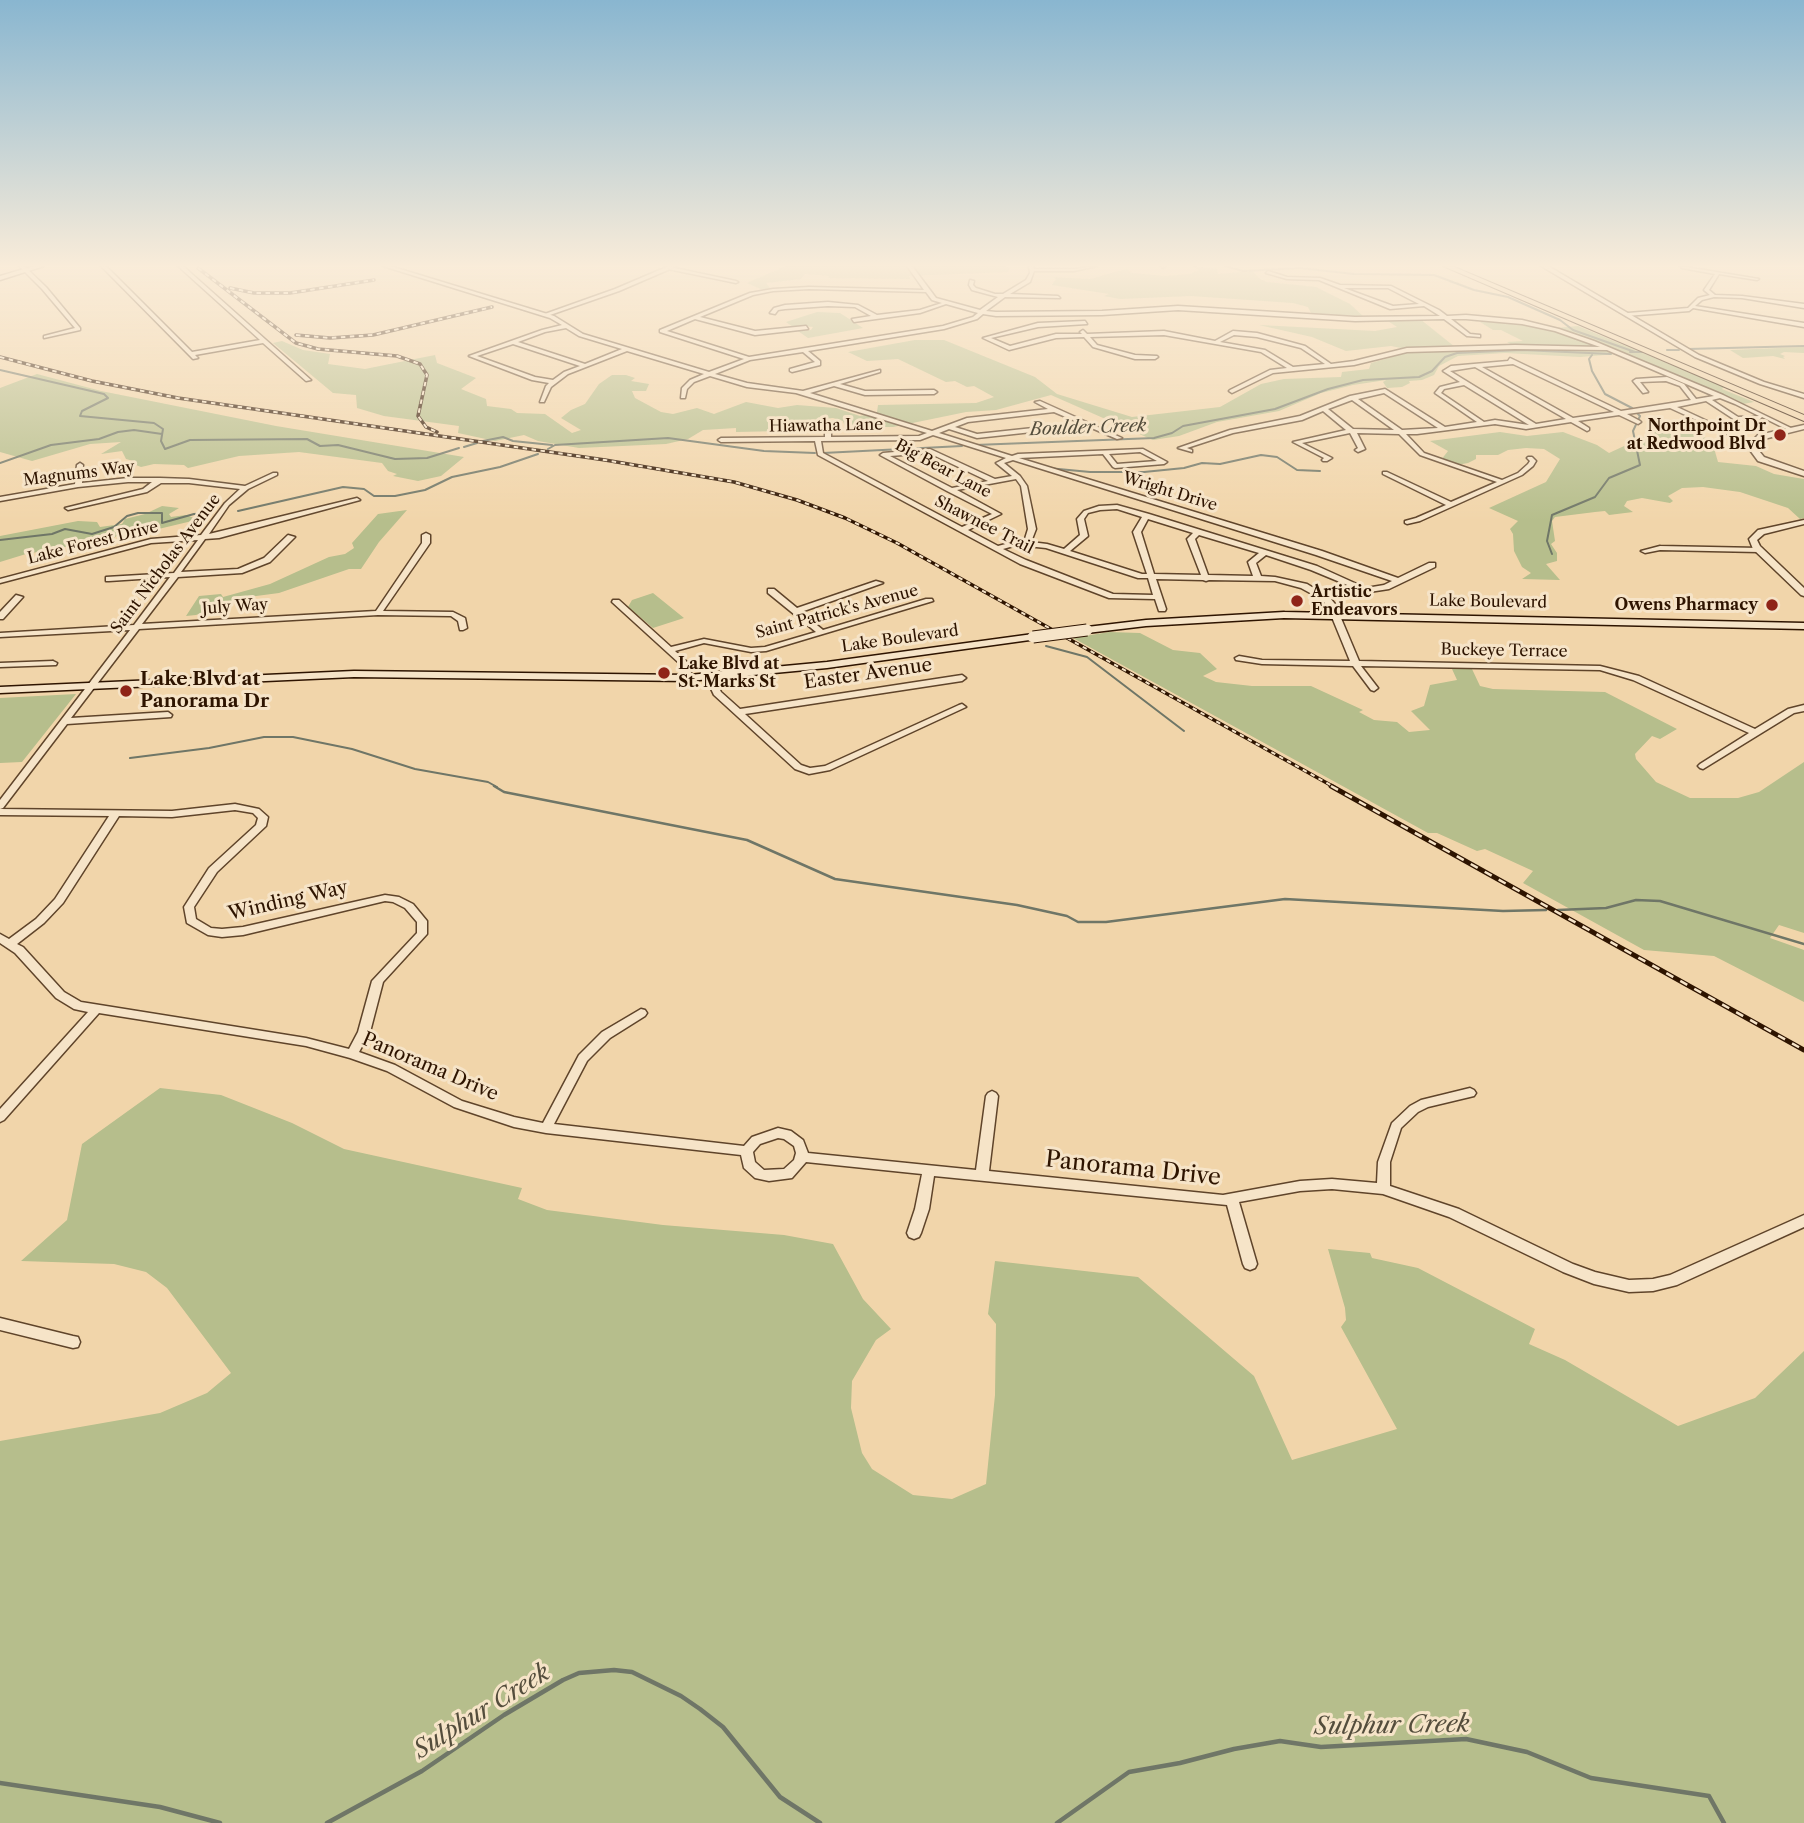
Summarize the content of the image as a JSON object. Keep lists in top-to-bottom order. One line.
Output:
{"streets":{"main road":["Lake Boulevard"],"street":["Hiawatha Lane","Big Bear Lane","Magnums Way","Wright Drive","Shawnee Trail","Lake Forest Drive","Saint Nicholas Avenue","July Way","Saint Patrick's Avenue","Buckeye Terrace","Easter Avenue","Winding Way","Panorama Drive"]},"crossings":[["Hiawatha Lane","Wright Drive"],["Hiawatha Lane","Shawnee Trail"],["Big Bear Lane","Shawnee Trail"],["Magnums Way","Saint Nicholas Avenue"],["Lake Forest Drive","Saint Nicholas Avenue"],["Saint Nicholas Avenue","Lake Boulevard"],["Saint Nicholas Avenue","July Way"],["Winding Way","Panorama Drive"]],"water":["Boulder Creek","Sulphur Creek"],"places":["Northpoint Dr at Redwood Blvd","Artistic Endeavors","Owens Pharmacy","Lake Blvd at St. Marks St","Lake Blvd at Panorama Dr"]}
